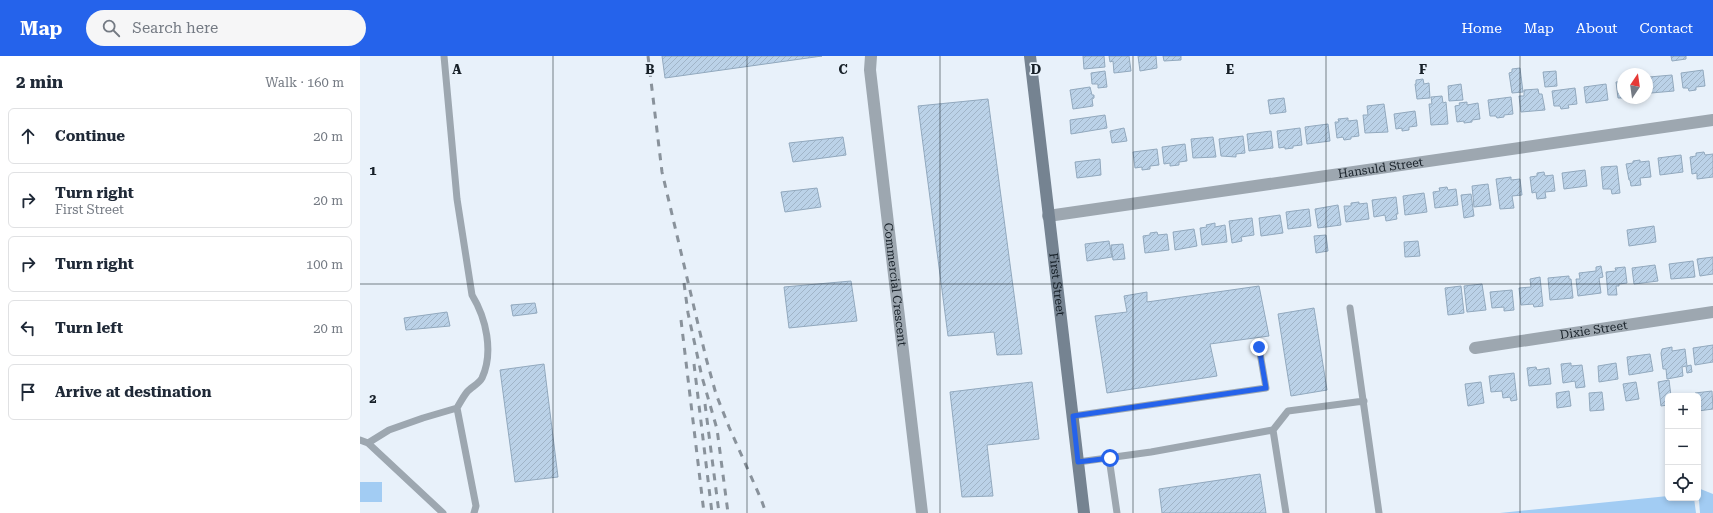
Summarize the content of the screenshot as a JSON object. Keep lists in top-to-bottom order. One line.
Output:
{"streets":{"street":["Hansuld Street","Commercial Crescent","First Street","Dixie Street"]},"crossings":[["Hansuld Street","First Street"]],"north":"top","page":{"header":"Map","search":"Search here","nav":["Home","Map","About","Contact"],"heading":["2 min","Walk · 160 m"],"list":[["Continue","20 m"],["Turn right","First Street","20 m"],["Turn right","100 m"],["Turn left","20 m"],"Arrive at destination"],"map_buttons":["+","−"]},"grid":{"columns":["A","B","C","D","E","F"],"rows":["1","2"]}}
